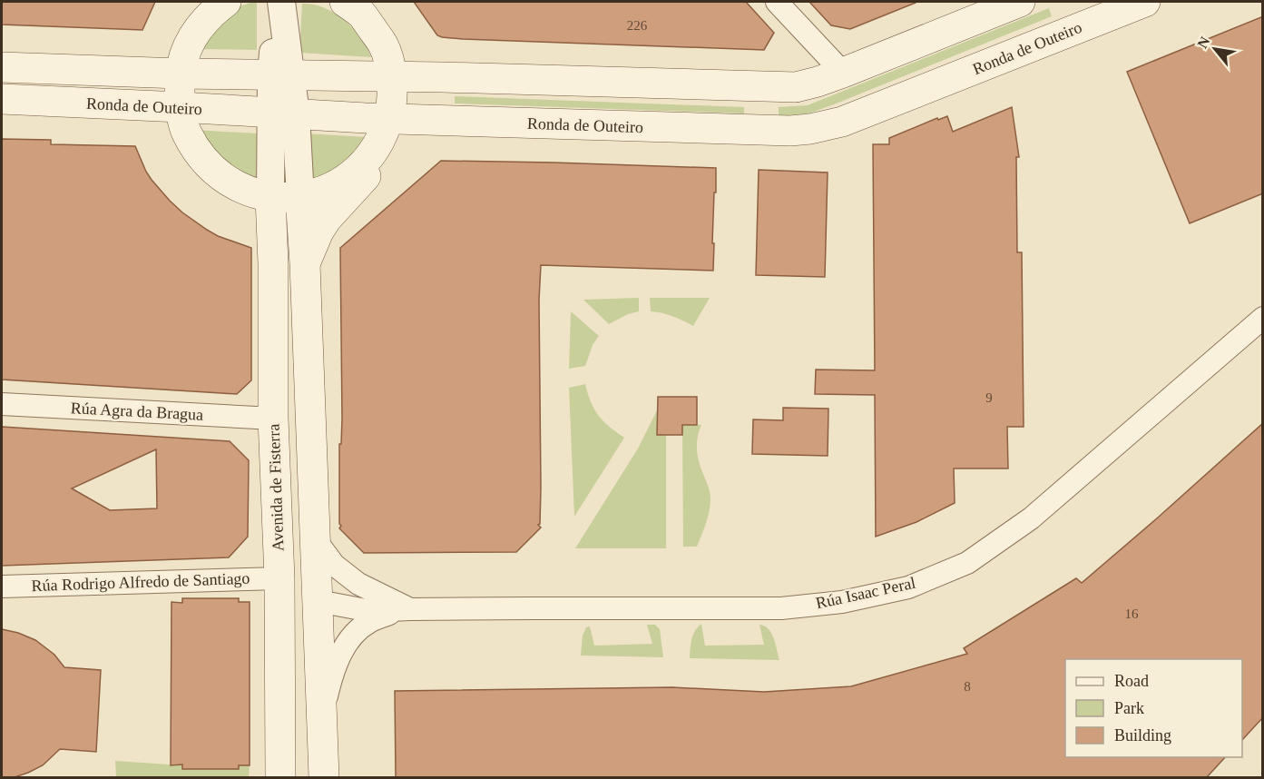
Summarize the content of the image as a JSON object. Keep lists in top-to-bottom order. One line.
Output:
{"streets":{"main road":["Ronda de Outeiro","Avenida de Fisterra"],"street":["Rúa Agra da Bragua","Rúa Rodrigo Alfredo de Santiago","Rúa Isaac Peral"]},"crossings":[["Ronda de Outeiro","Avenida de Fisterra"],["Rúa Agra da Bragua","Avenida de Fisterra"],["Avenida de Fisterra","Rúa Rodrigo Alfredo de Santiago"],["Avenida de Fisterra","Rúa Isaac Peral"]],"house_numbers":["226","9","16","8"],"legend":["Road","Park","Building"],"north":"top left"}
